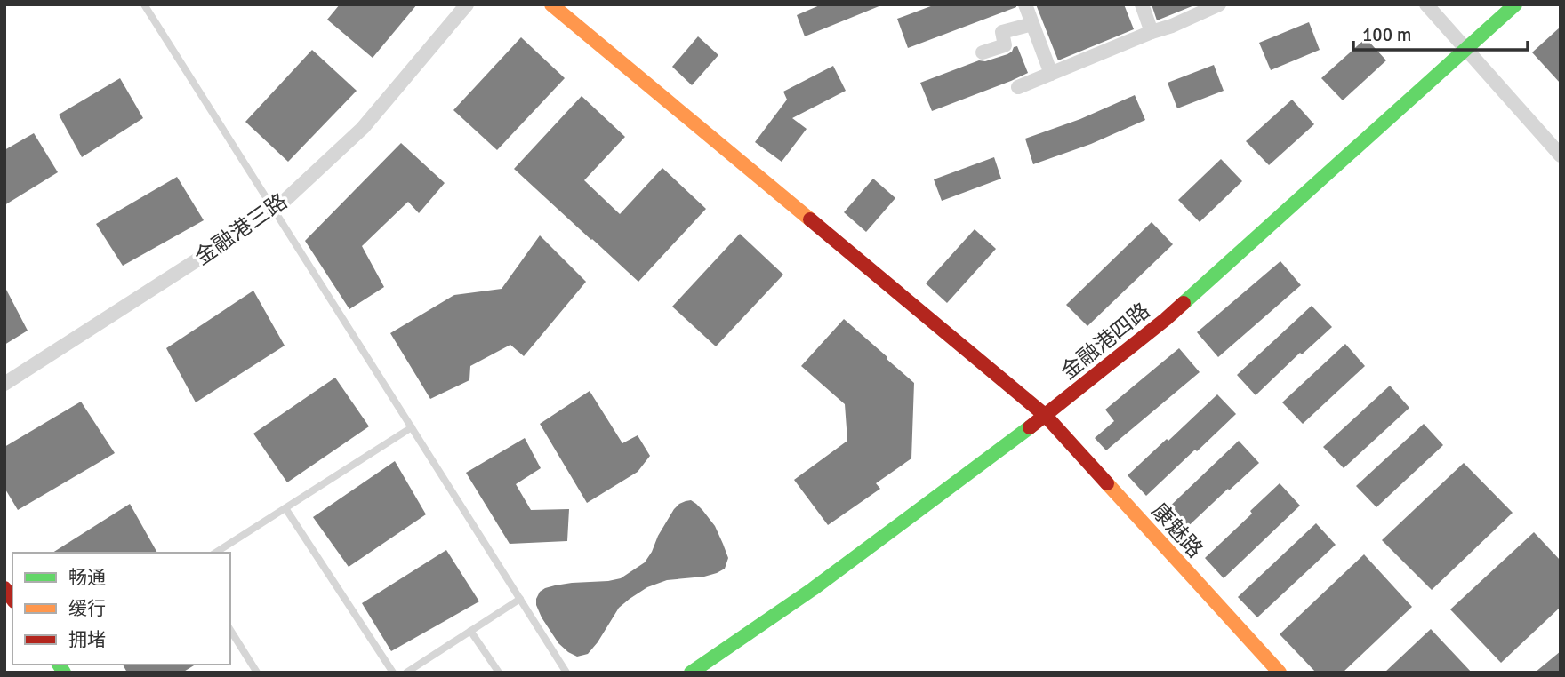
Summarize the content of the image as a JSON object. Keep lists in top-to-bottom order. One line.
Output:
{"streets":{"street":["金融港三路","金融港四路","康魅路"]},"crossings":[["金融港四路","康魅路"]],"legend":["畅通","缓行","拥堵"],"scale_bar":"100 m"}
